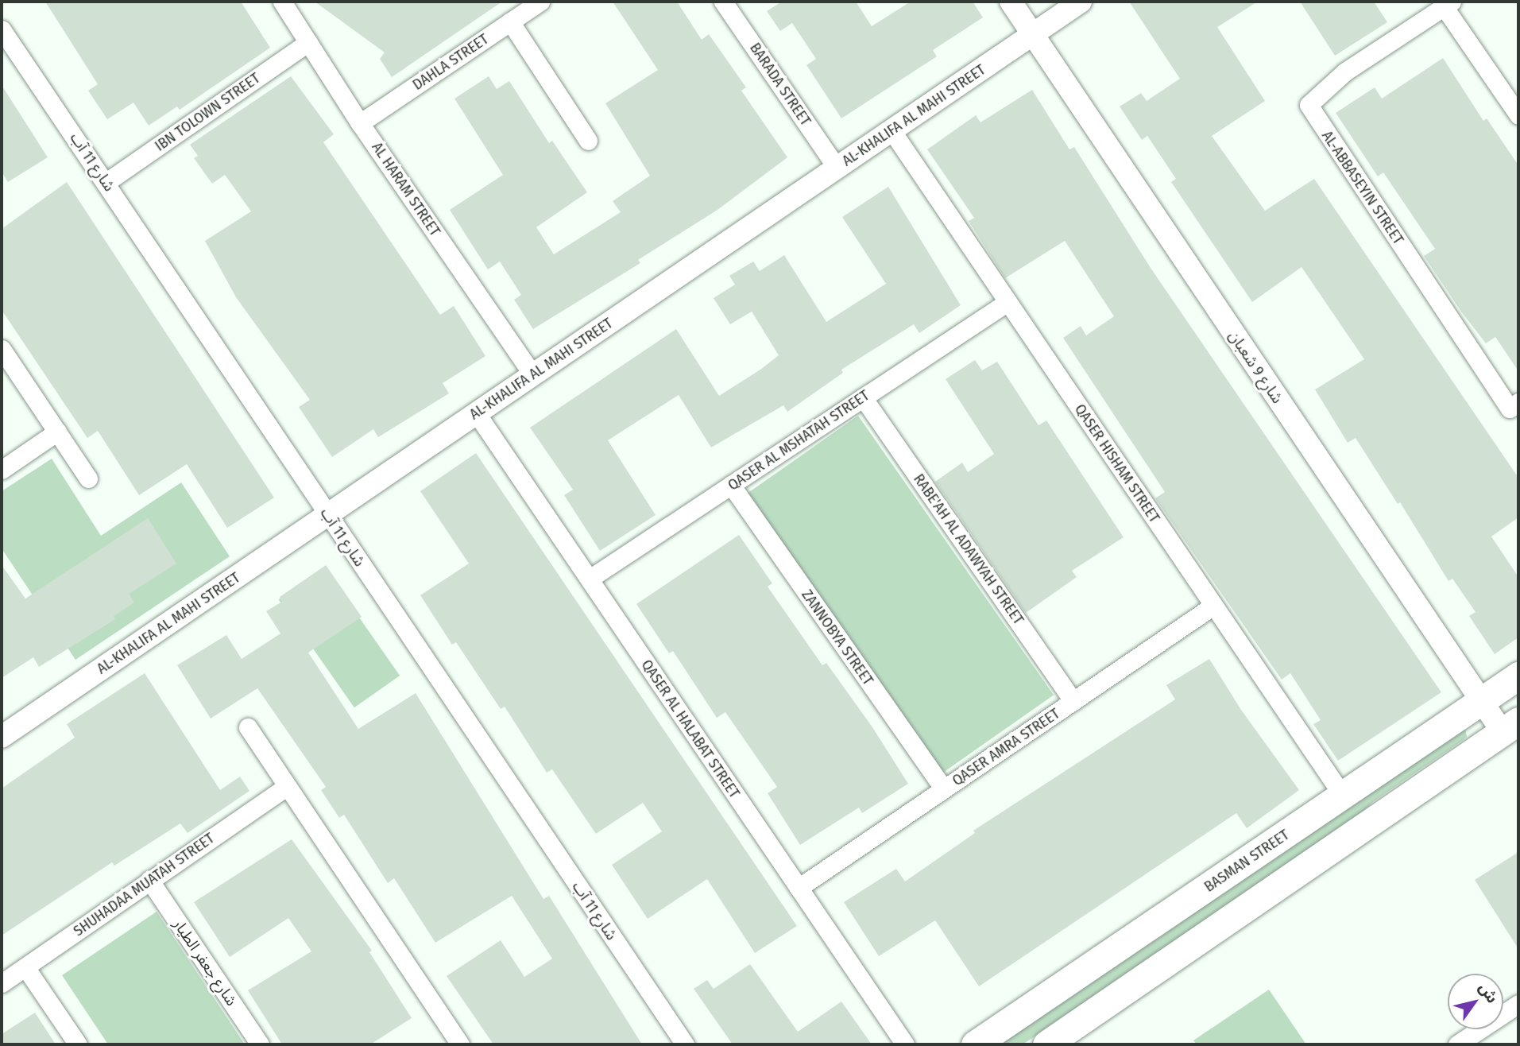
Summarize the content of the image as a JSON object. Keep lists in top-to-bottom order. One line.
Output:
{"streets":{"main road":["BASMAN STREET"],"street":["DAHLA STREET","BARADA STREET","IBN TOLOWN STREET","AL-KHALIFA AL MAHI STREET","شارع 11 آب","AL-ABBASEYIN STREET","AL HARAM STREET","شارع 9 شعبان","QASER AL MSHATAH STREET","QASER HISHAM STREET","RABE'AH AL ADAWYAH STREET","ZANNOBYA STREET","QASER AL HALABAT STREET","QASER AMRA STREET","SHUHADAA MUATAH STREET","شارع جعفر الطيار"]},"crossings":[["DAHLA STREET","AL HARAM STREET"],["BARADA STREET","AL-KHALIFA AL MAHI STREET"],["IBN TOLOWN STREET","شارع 11 آب"],["IBN TOLOWN STREET","AL HARAM STREET"],["AL-KHALIFA AL MAHI STREET","شارع 11 آب"],["AL-KHALIFA AL MAHI STREET","AL HARAM STREET"],["AL-KHALIFA AL MAHI STREET","شارع 9 شعبان"],["AL-KHALIFA AL MAHI STREET","QASER HISHAM STREET"],["AL-KHALIFA AL MAHI STREET","QASER AL HALABAT STREET"],["شارع 9 شعبان","BASMAN STREET"],["QASER AL MSHATAH STREET","QASER HISHAM STREET"],["QASER AL MSHATAH STREET","RABE'AH AL ADAWYAH STREET"],["QASER AL MSHATAH STREET","ZANNOBYA STREET"],["QASER AL MSHATAH STREET","QASER AL HALABAT STREET"],["QASER HISHAM STREET","QASER AMRA STREET"],["QASER HISHAM STREET","BASMAN STREET"],["RABE'AH AL ADAWYAH STREET","QASER AMRA STREET"],["ZANNOBYA STREET","QASER AMRA STREET"],["QASER AL HALABAT STREET","QASER AMRA STREET"],["SHUHADAA MUATAH STREET","شارع جعفر الطيار"]],"north":"top right"}
